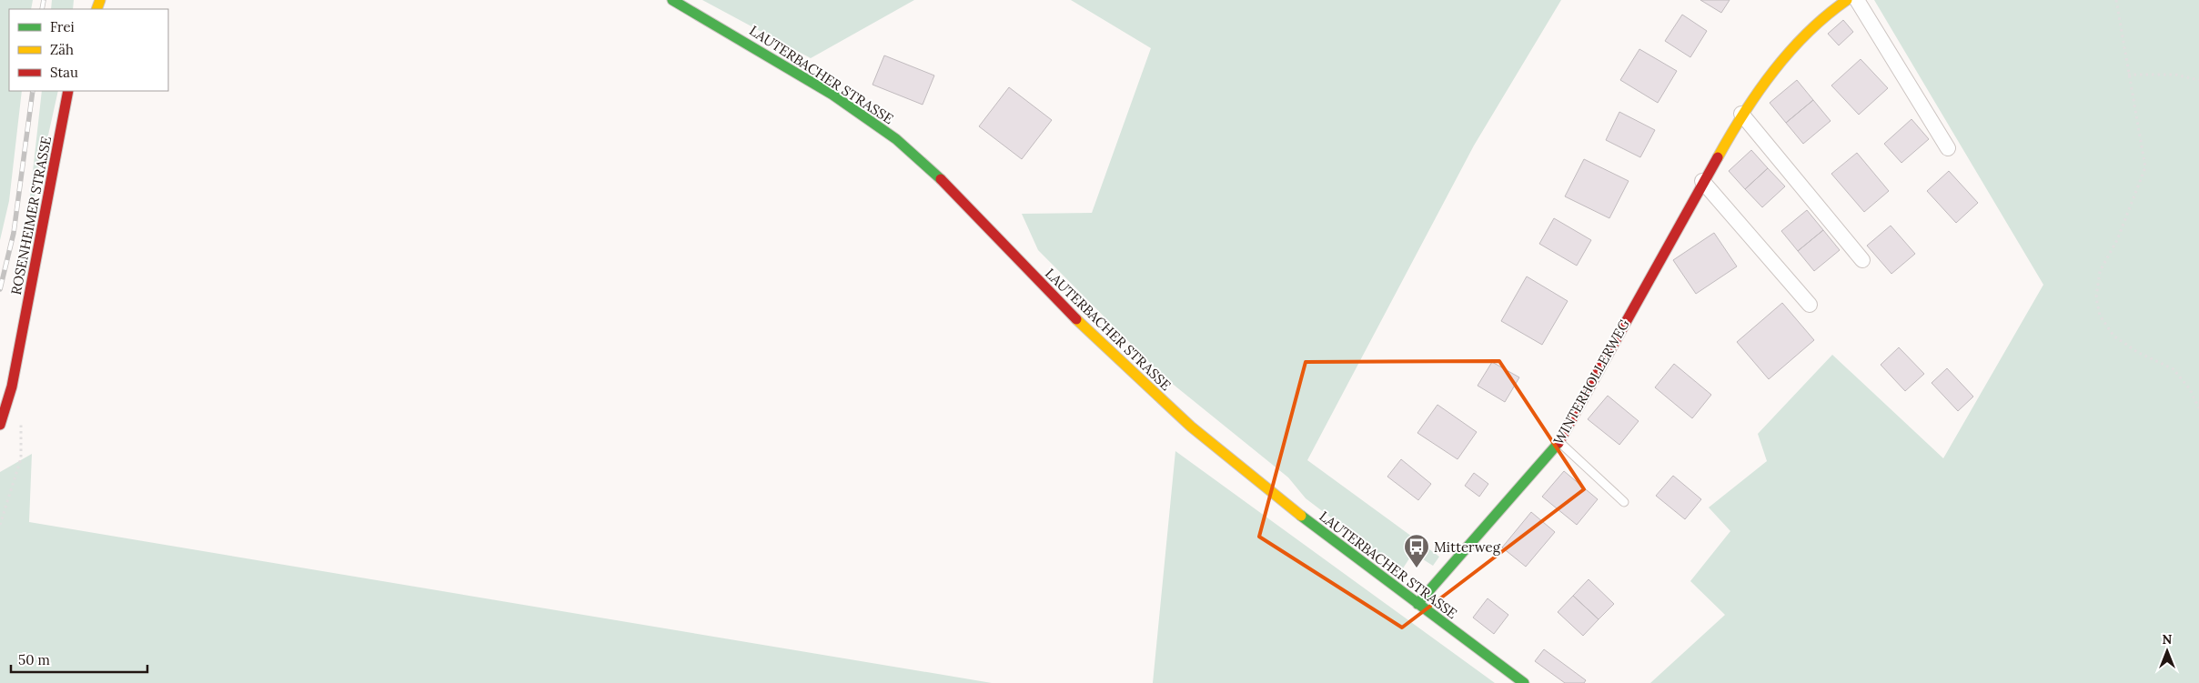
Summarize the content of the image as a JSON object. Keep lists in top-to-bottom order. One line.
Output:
{"streets":{"street":["LAUTERBACHER STRASSE","ROSENHEIMER STRASSE","WINTERHOLLERWEG"]},"crossings":[["LAUTERBACHER STRASSE","WINTERHOLLERWEG"]],"places":{"bus stop":["Mitterweg"]},"legend":["Frei","Zäh","Stau"],"scale_bar":"50 m","north":"top"}
